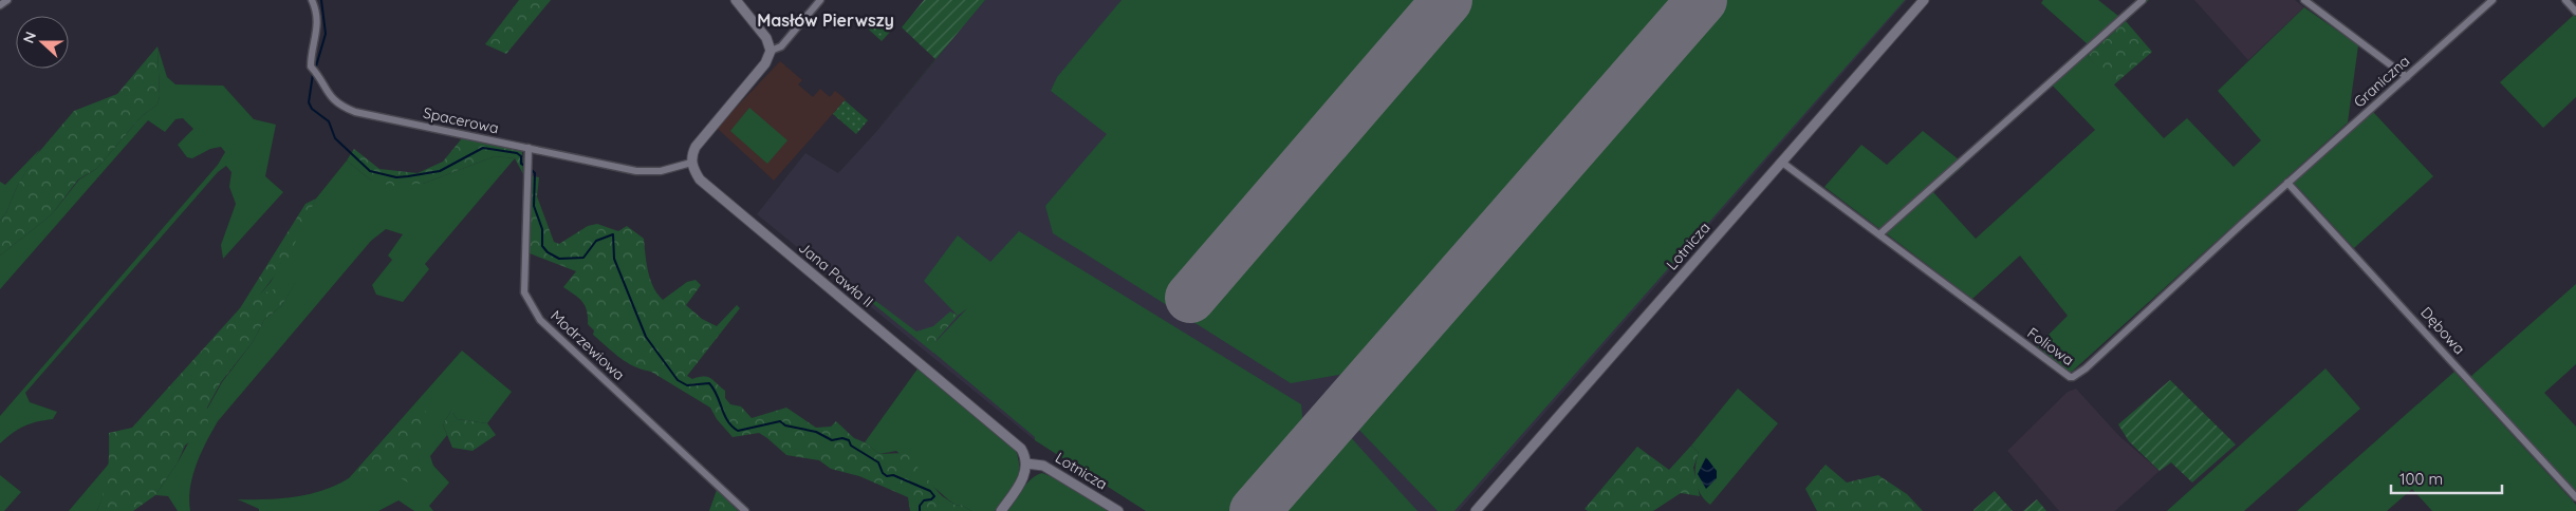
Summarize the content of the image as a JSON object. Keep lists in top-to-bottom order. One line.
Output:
{"streets":{"main road":["Lotnicza","Jana Pawła II"],"street":["Graniczna","Spacerowa","Dębowa","Modrzewiowa","Foliowa"]},"crossings":[["Graniczna","Dębowa"],["Graniczna","Foliowa"],["Spacerowa","Jana Pawła II"],["Spacerowa","Modrzewiowa"],["Lotnicza","Jana Pawła II"],["Lotnicza","Foliowa"],["Dębowa","Foliowa"]],"districts":["Masłów Pierwszy"],"scale_bar":"100 m","north":"left"}
